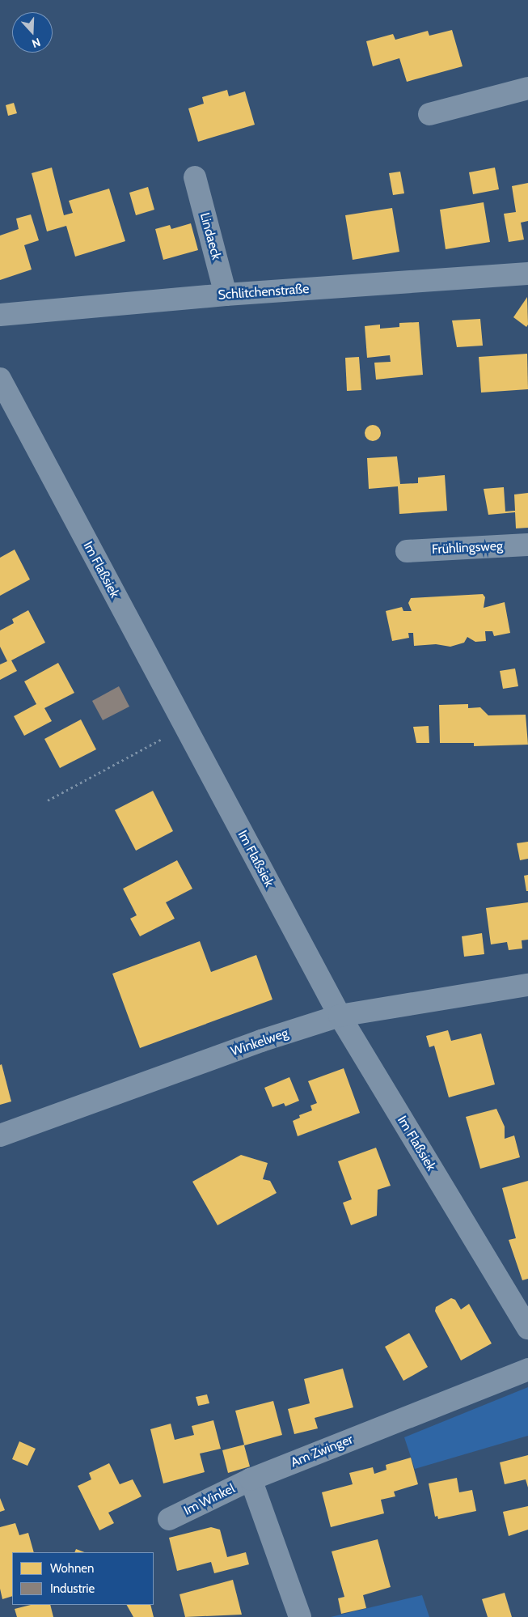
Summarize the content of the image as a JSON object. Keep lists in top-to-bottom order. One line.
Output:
{"streets":{"street":["Lindaeck","Schlitchenstraße","Frühlingsweg","Im Flaßsiek","Winkelweg","Am Zwinger","Im Winkel"]},"crossings":[["Lindaeck","Schlitchenstraße"],["Im Flaßsiek","Winkelweg"],["Am Zwinger","Im Winkel"]],"legend":["Wohnen","Industrie"],"north":"bottom"}
